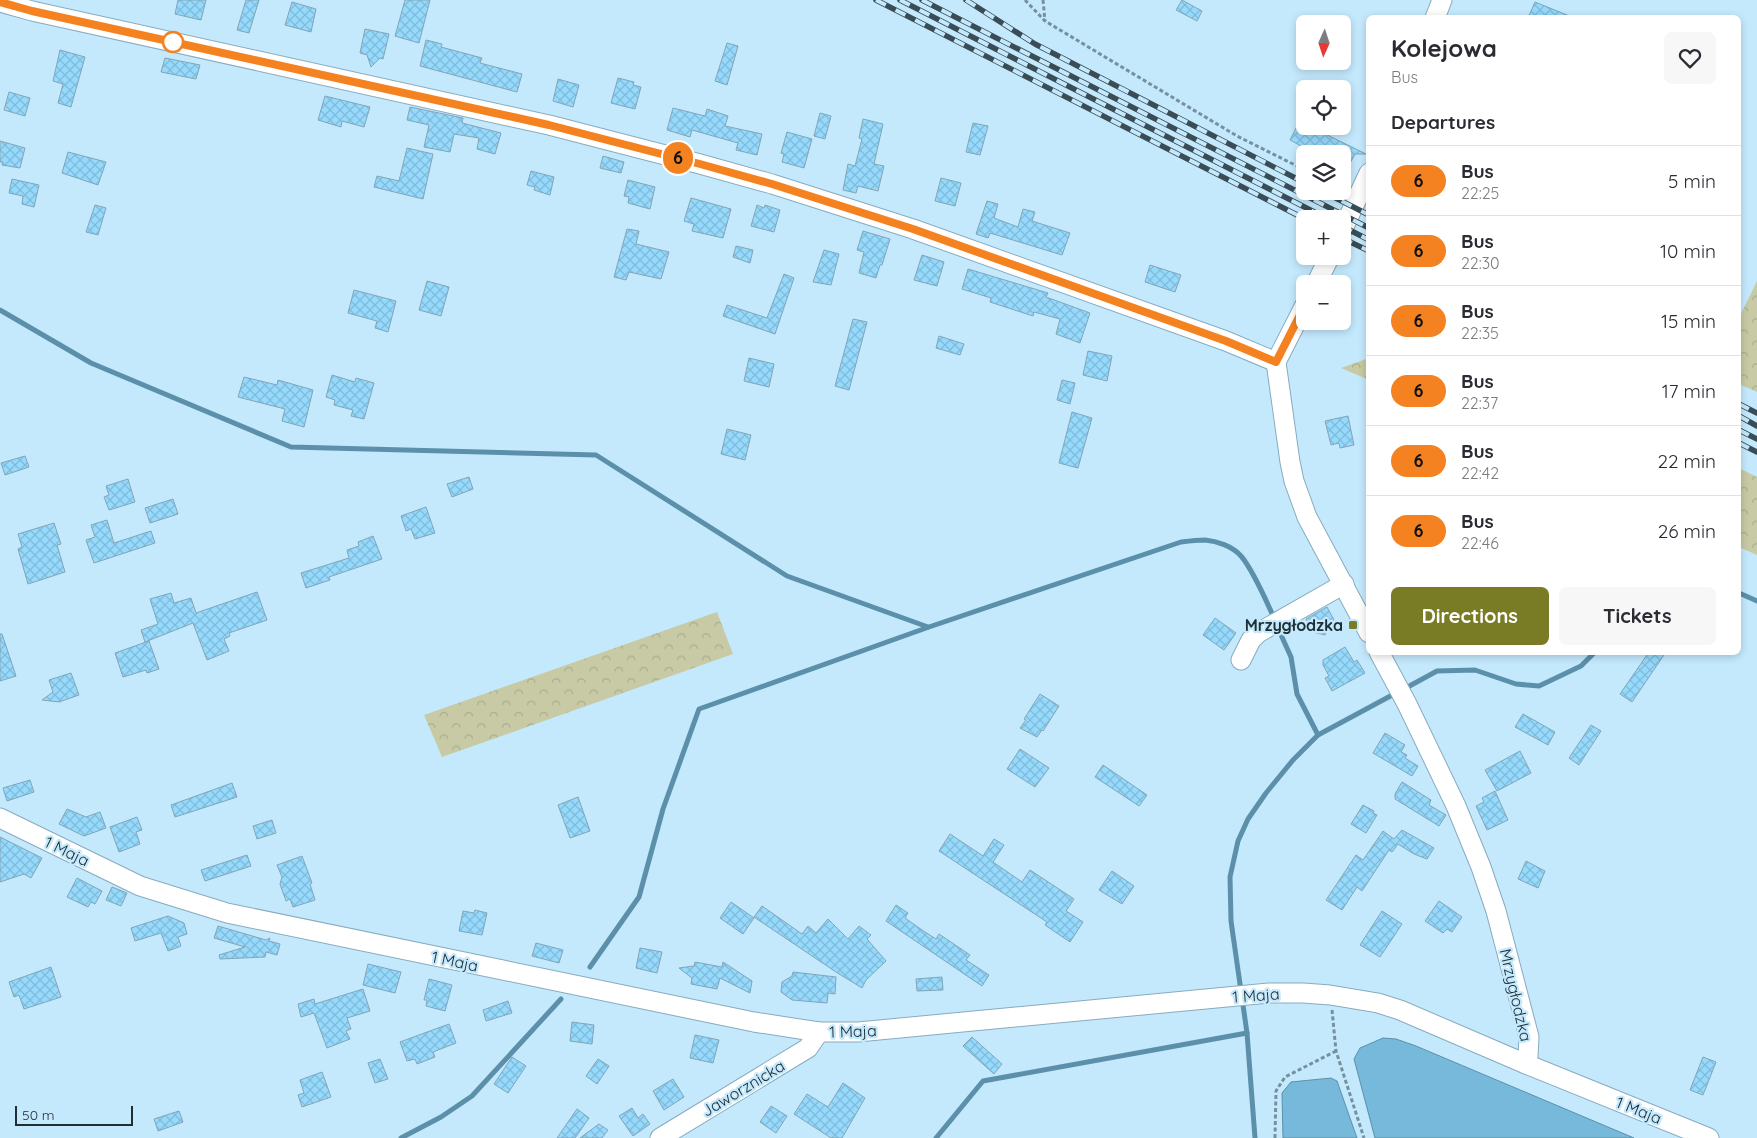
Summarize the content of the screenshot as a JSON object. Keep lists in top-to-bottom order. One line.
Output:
{"streets":{"street":["1 Maja","Mrzygłodzka","Jaworznicka"]},"crossings":[["1 Maja","Mrzygłodzka"],["1 Maja","Jaworznicka"]],"places":{"transit":["Mrzygłodzka"]},"lines":["bus line 6"],"scale_bar":"50 m","north":"bottom","page":{"on_map":"6","map_buttons":["+","−"],"heading":[["Kolejowa","Bus"],"Departures"],"list":[{"mark":"6","name":"Bus","note":"22:25","value":"5 min"},{"mark":"6","name":"Bus","note":"22:30","value":"10 min"},{"mark":"6","name":"Bus","note":"22:35","value":"15 min"},{"mark":"6","name":"Bus","note":"22:37","value":"17 min"},{"mark":"6","name":"Bus","note":"22:42","value":"22 min"},{"mark":"6","name":"Bus","note":"22:46","value":"26 min"}],"buttons":["Directions","Tickets"],"scale":"50 m"}}
